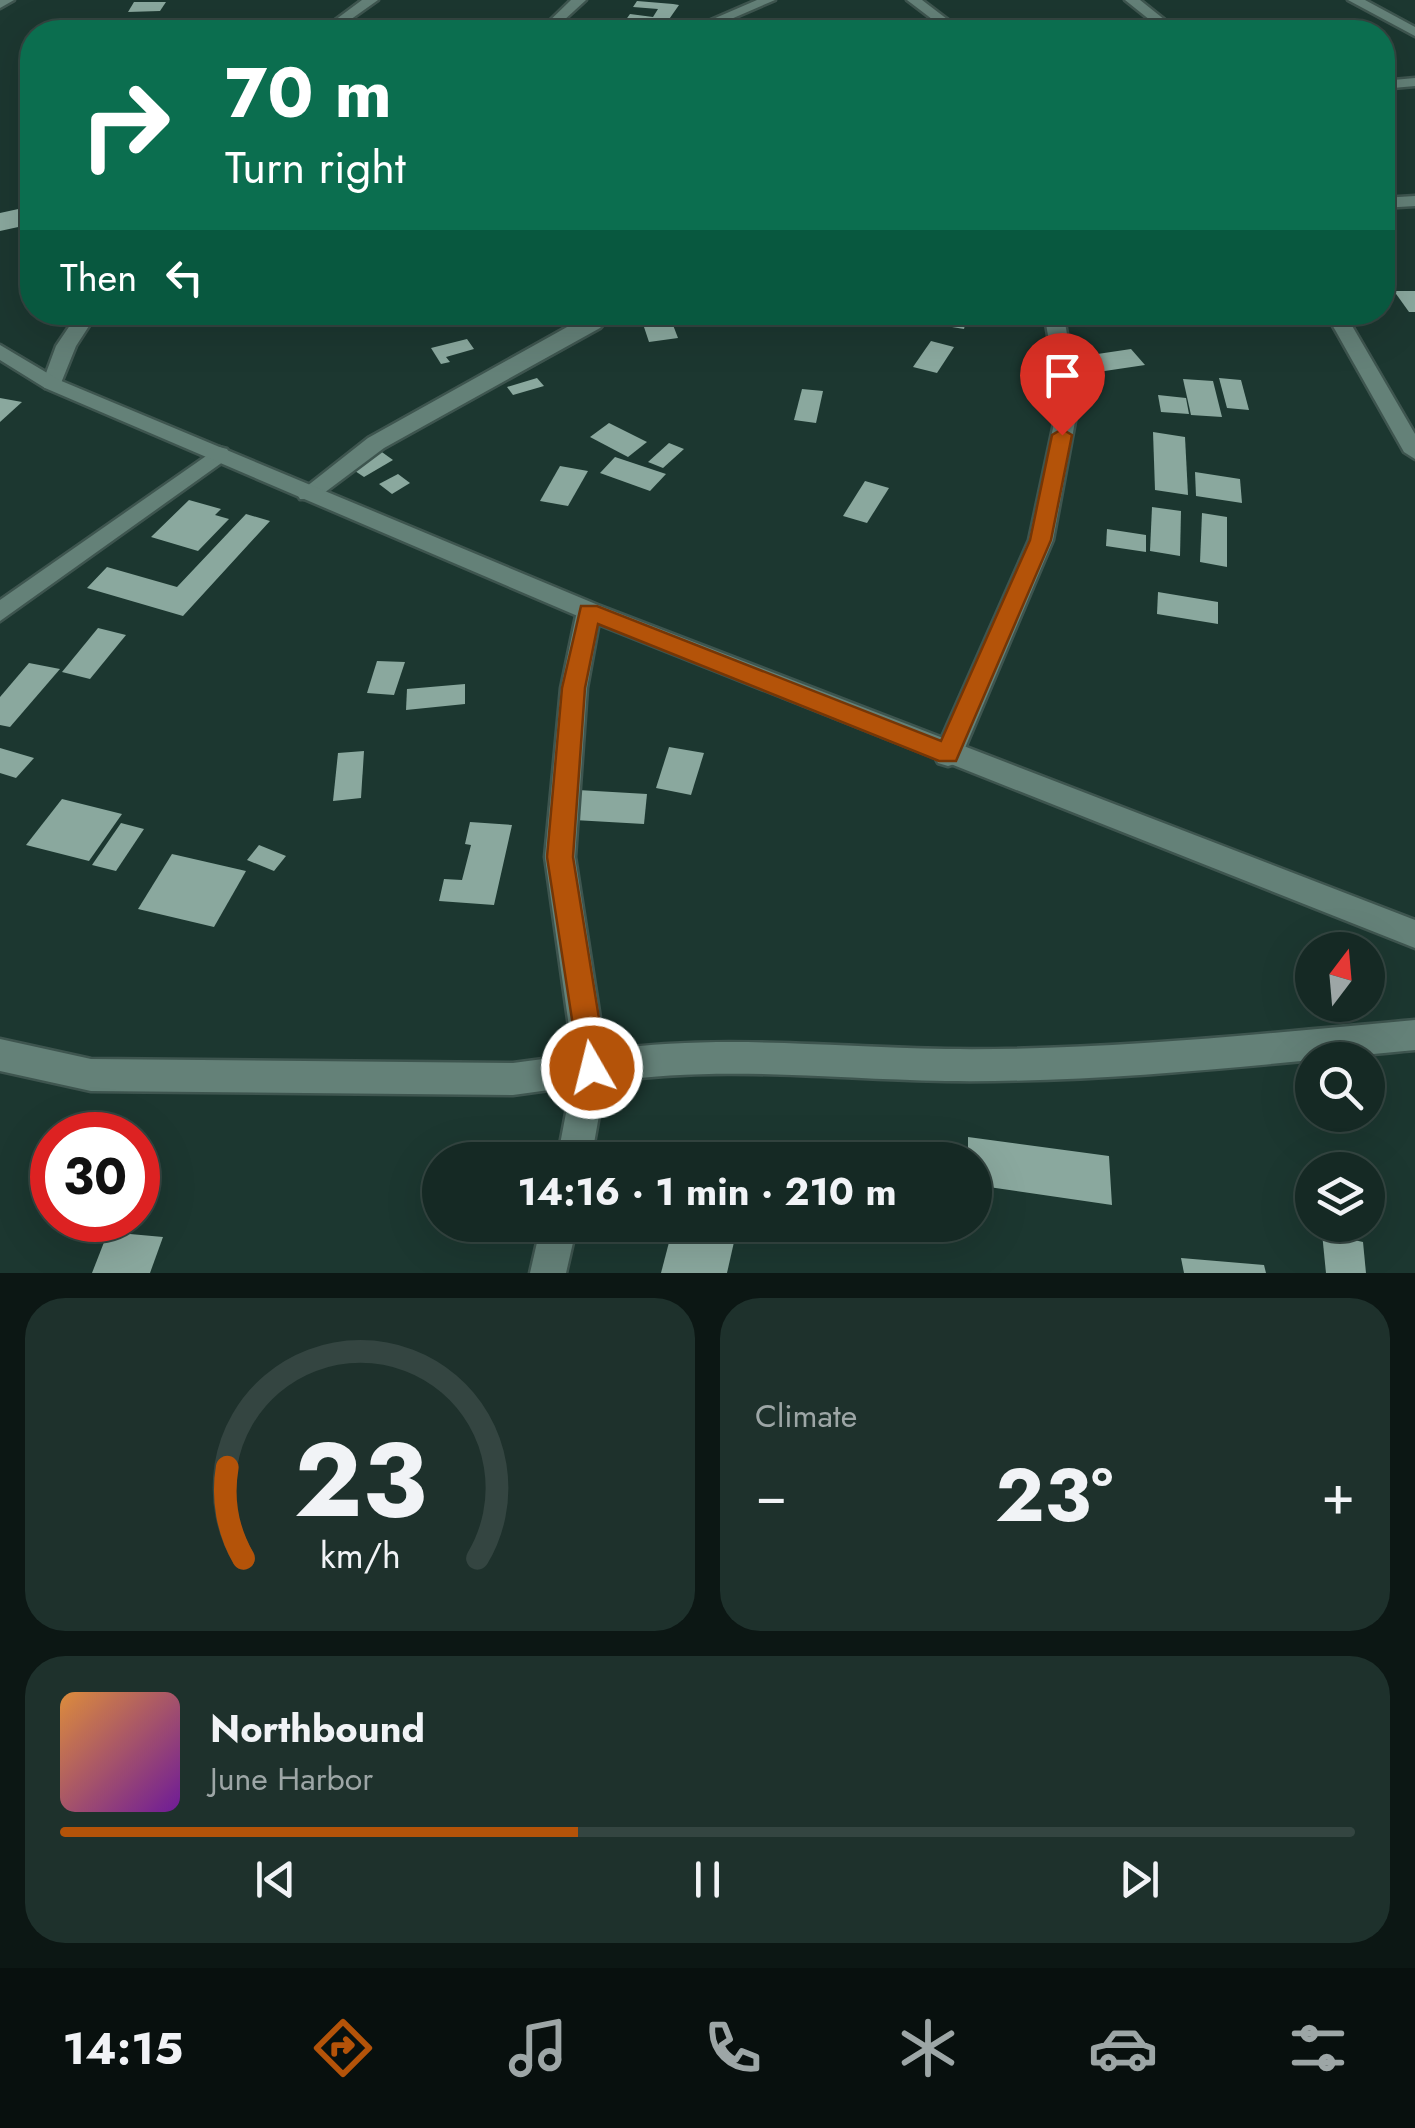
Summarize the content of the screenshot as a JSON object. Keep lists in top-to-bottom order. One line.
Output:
{"north":"top","page":{"turn":["70 m","Turn right"],"then":"Then","limit":"30","trip":"14:16 · 1 min · 210 m","tile":"Climate","heat":["−","23°","+"],"song":["Northbound","June Harbor"],"tabs":"14:15","gauge":["23","km/h"]}}
